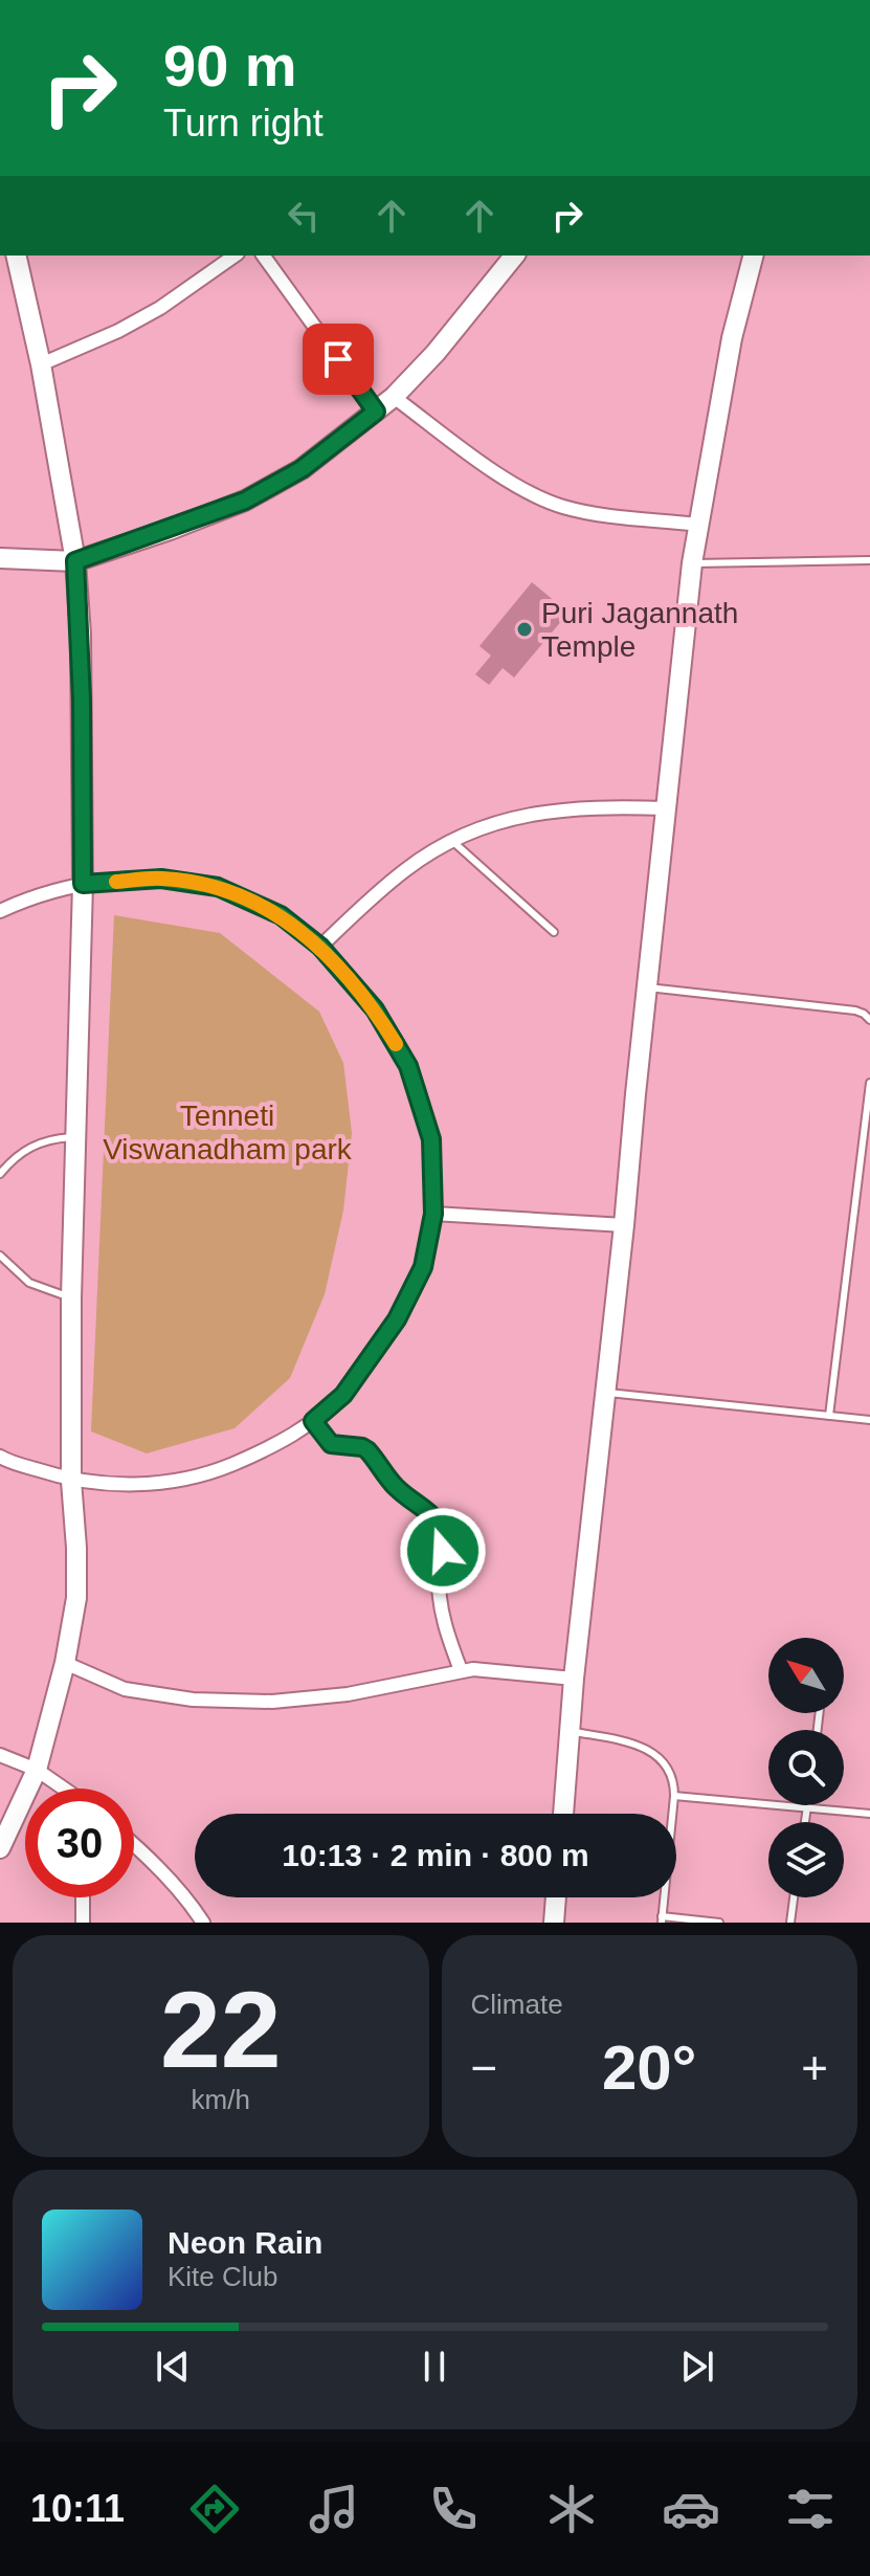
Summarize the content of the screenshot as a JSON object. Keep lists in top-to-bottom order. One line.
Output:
{"parks":["Tenneti Viswanadham park"],"places":["Puri Jagannath Temple"],"north":"top left","page":{"turn":["90 m","Turn right"],"limit":"30","trip":"10:13 · 2 min · 800 m","tile":[["22","km/h"],"Climate"],"heat":["−","20°","+"],"song":["Neon Rain","Kite Club"],"tabs":"10:11"}}
